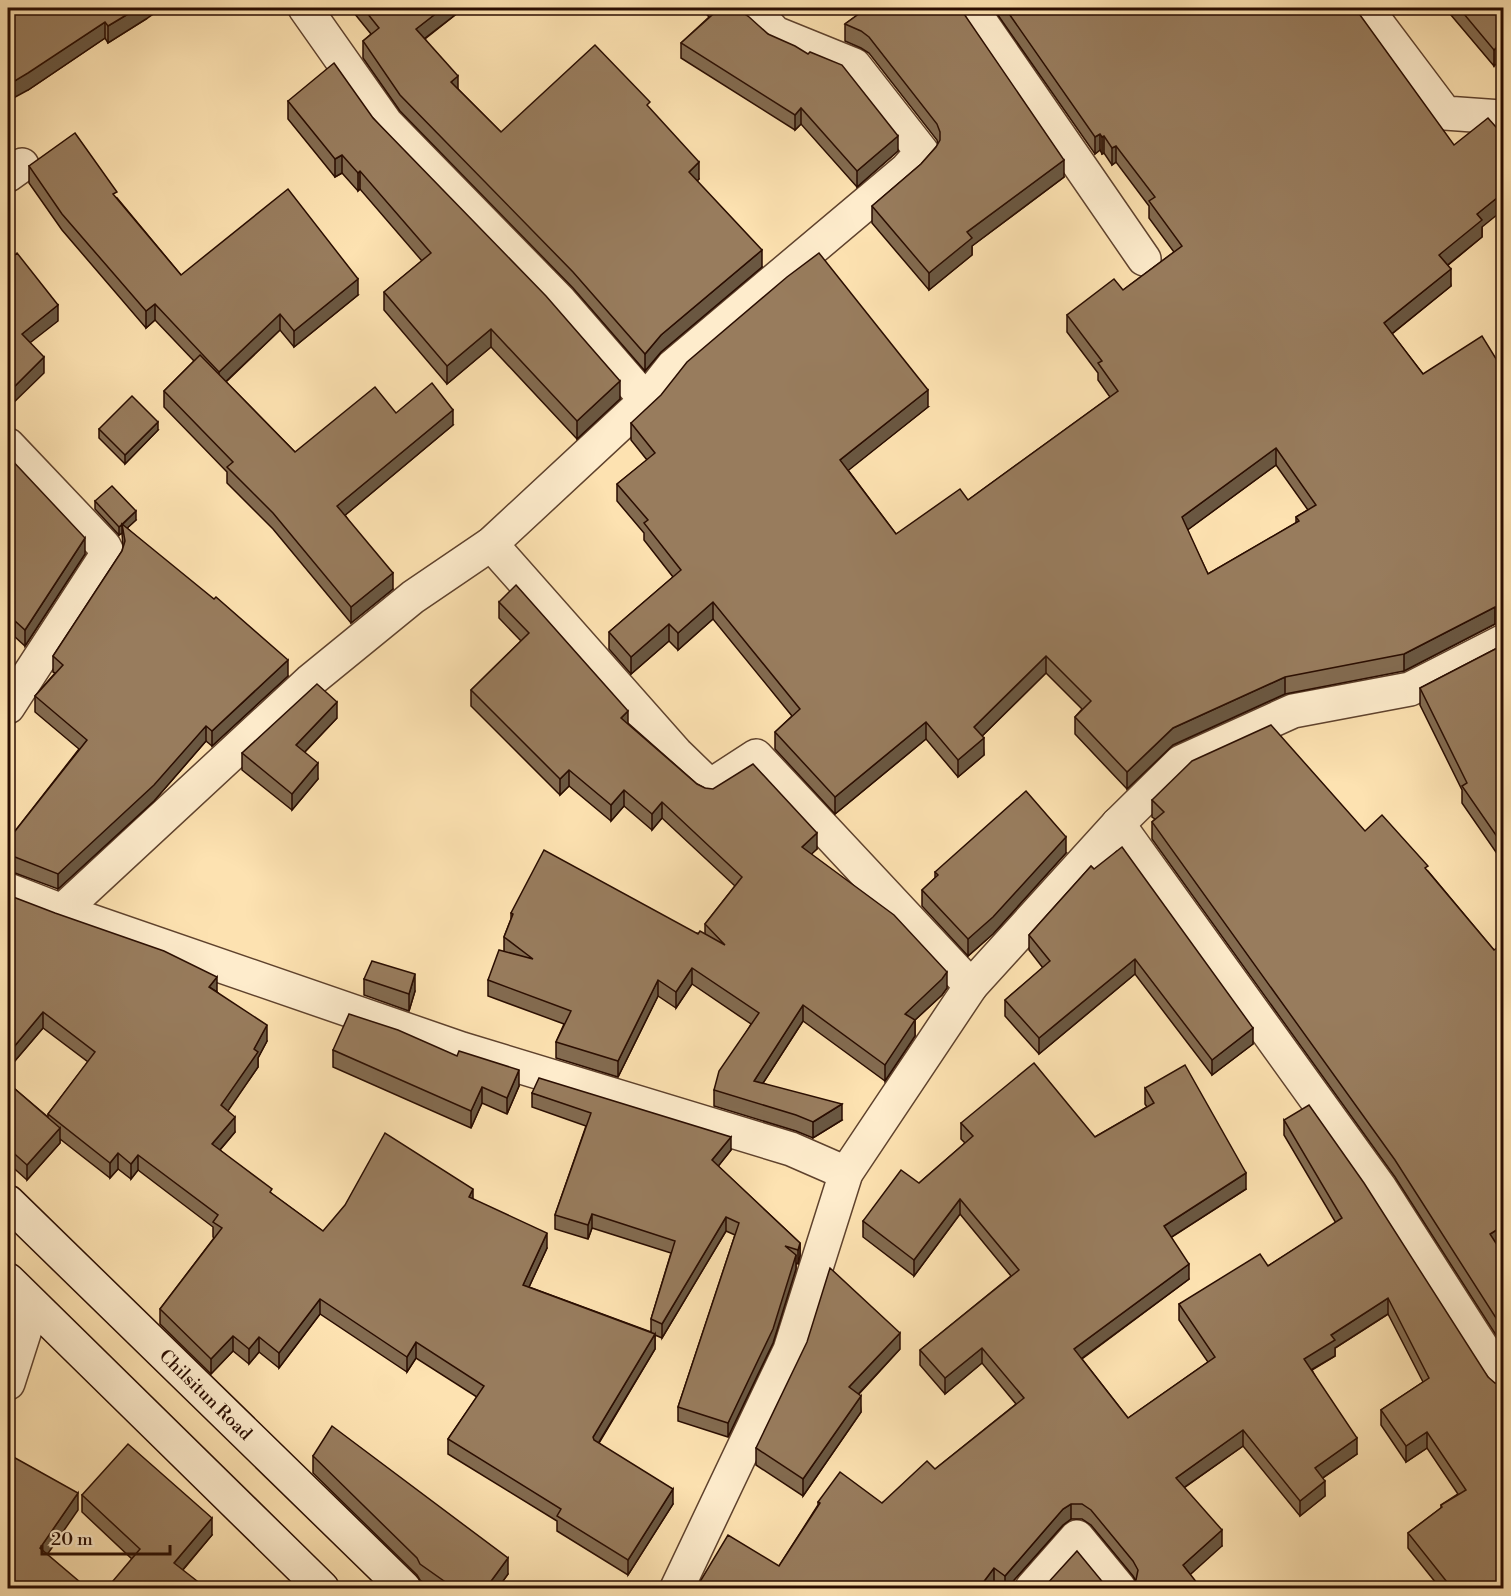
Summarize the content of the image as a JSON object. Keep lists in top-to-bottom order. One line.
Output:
{"streets":{"street":["Chilsitun Road"]},"scale_bar":"20 m"}
